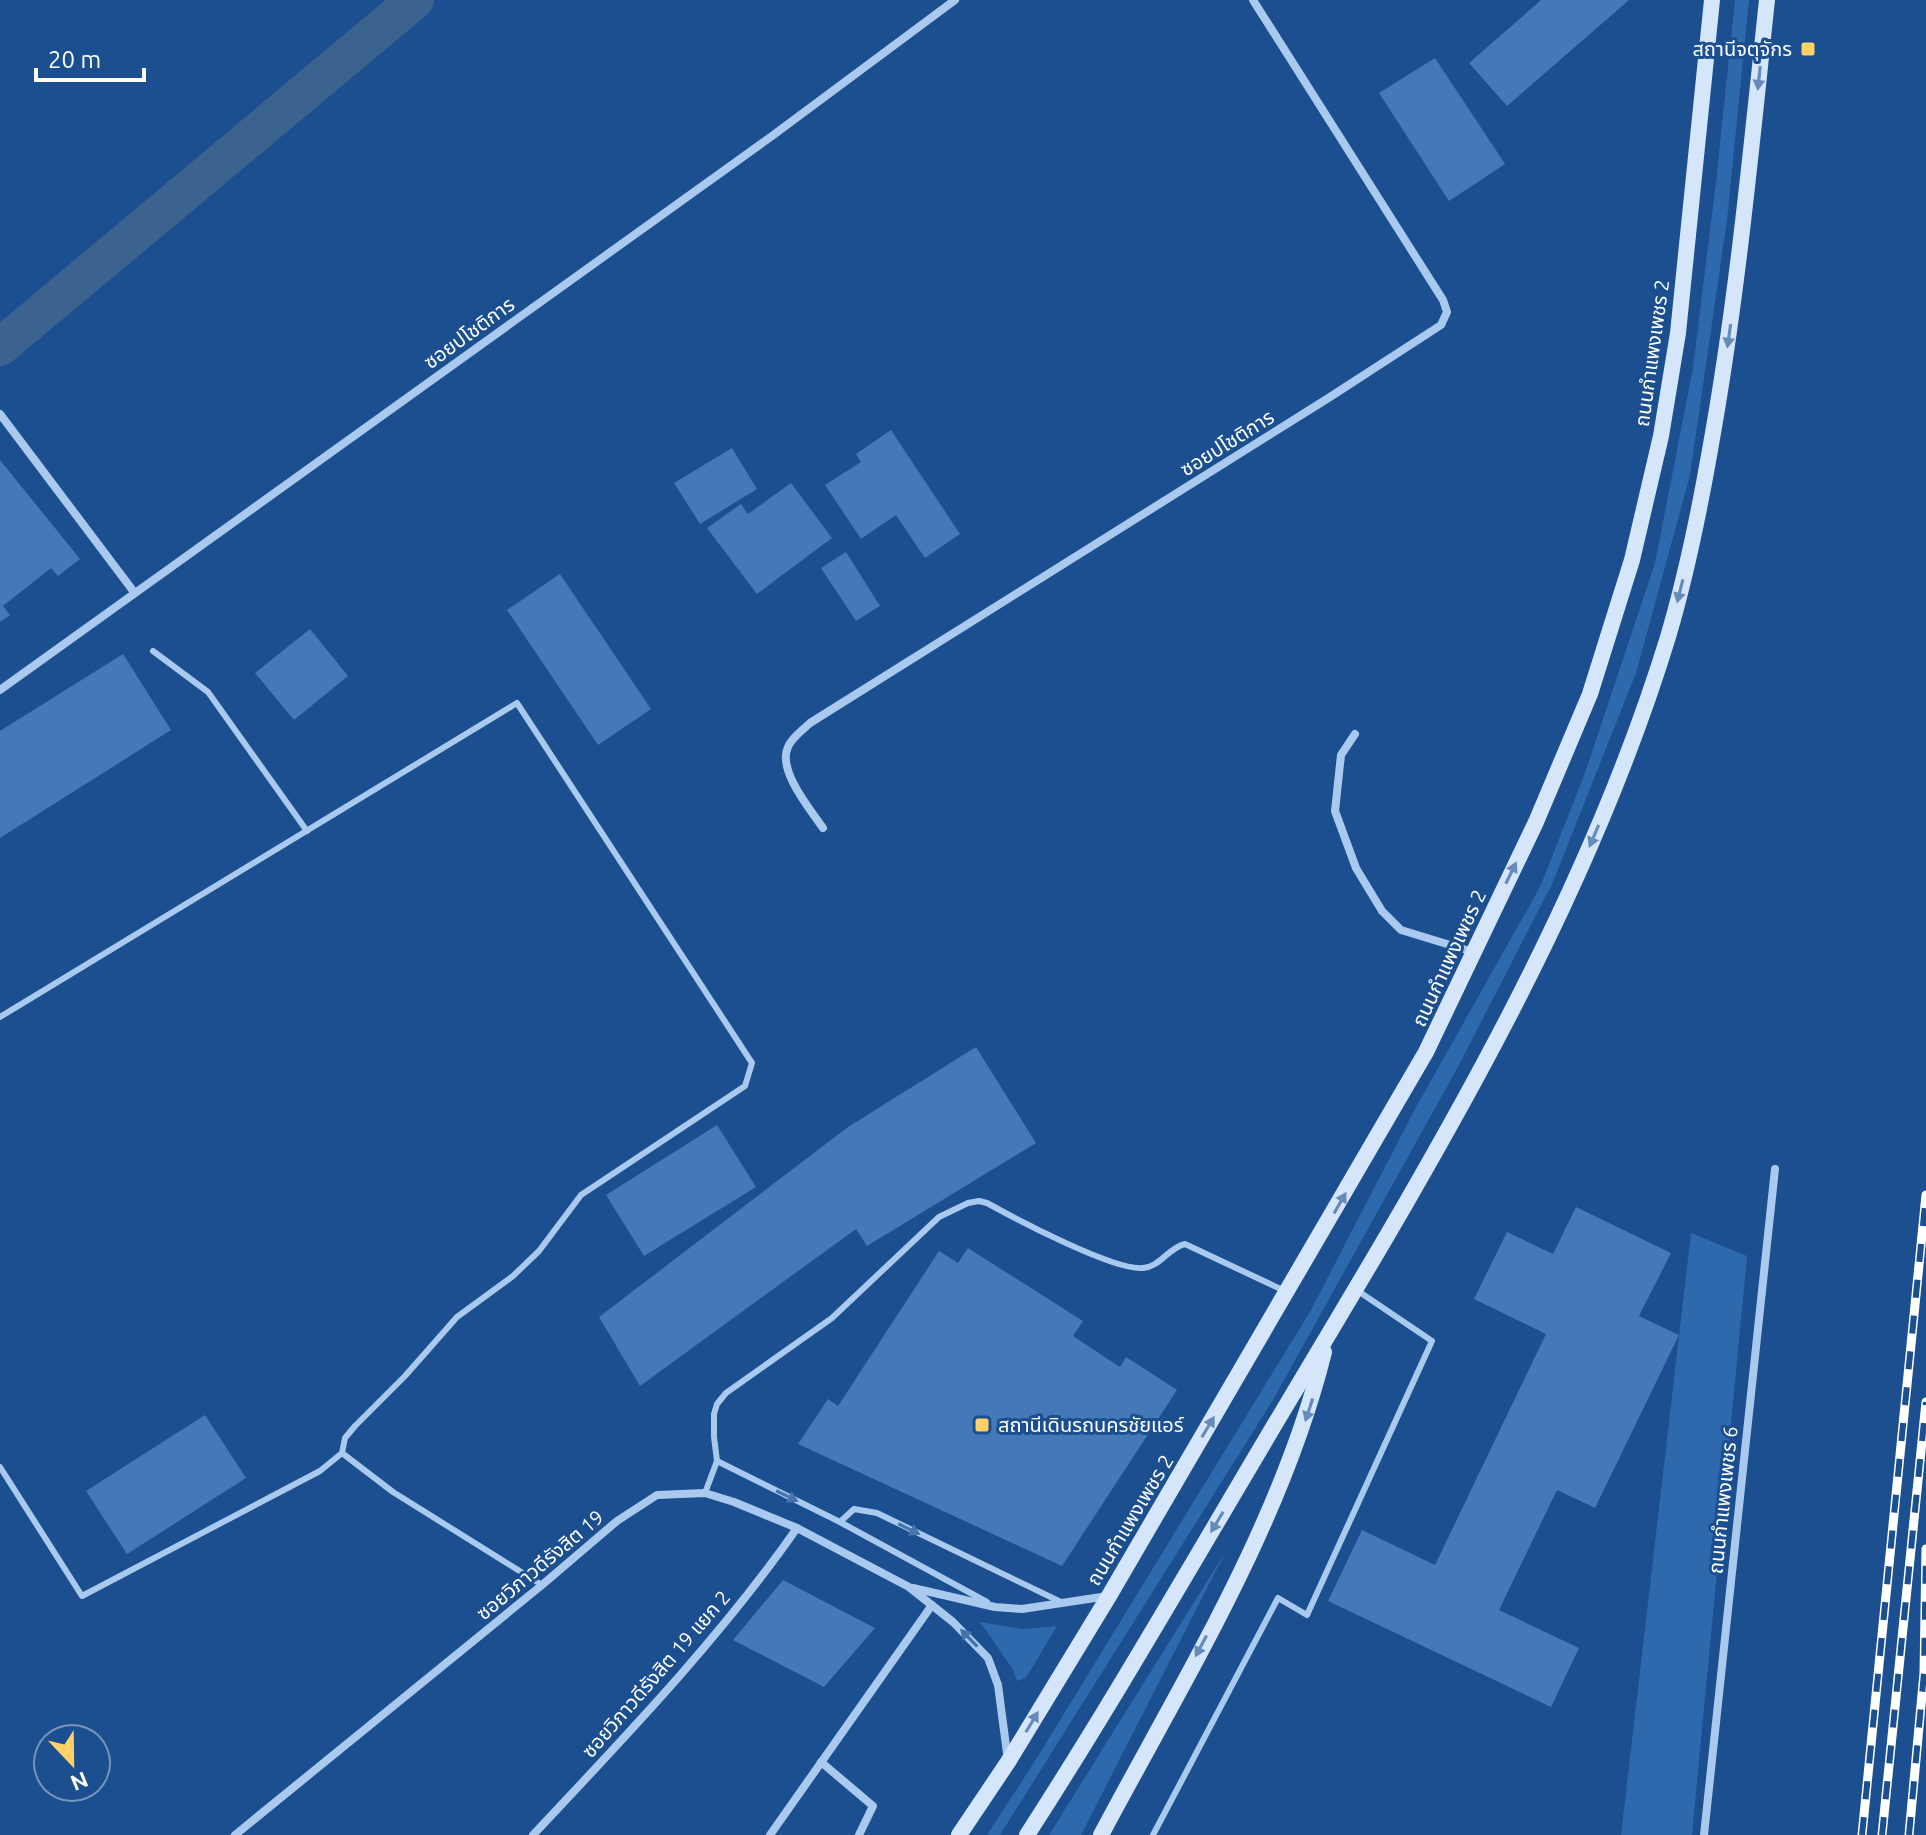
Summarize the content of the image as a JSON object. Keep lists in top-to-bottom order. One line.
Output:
{"streets":{"main road":["ถนนกำแพงเพชร 2"],"street":["ซอยปโชติการ","ถนนกำแพงเพชร 6","ซอยวิภาวดีรังสิต 19","ซอยวิภาวดีรังสิต 19 แยก 2"]},"crossings":[["ถนนกำแพงเพชร 2","ซอยวิภาวดีรังสิต 19"],["ซอยวิภาวดีรังสิต 19","ซอยวิภาวดีรังสิต 19 แยก 2"]],"places":{"transit":["สถานีจตุจักร","สถานีเดินรถนครชัยแอร์"]},"scale_bar":"20 m","north":"bottom"}
